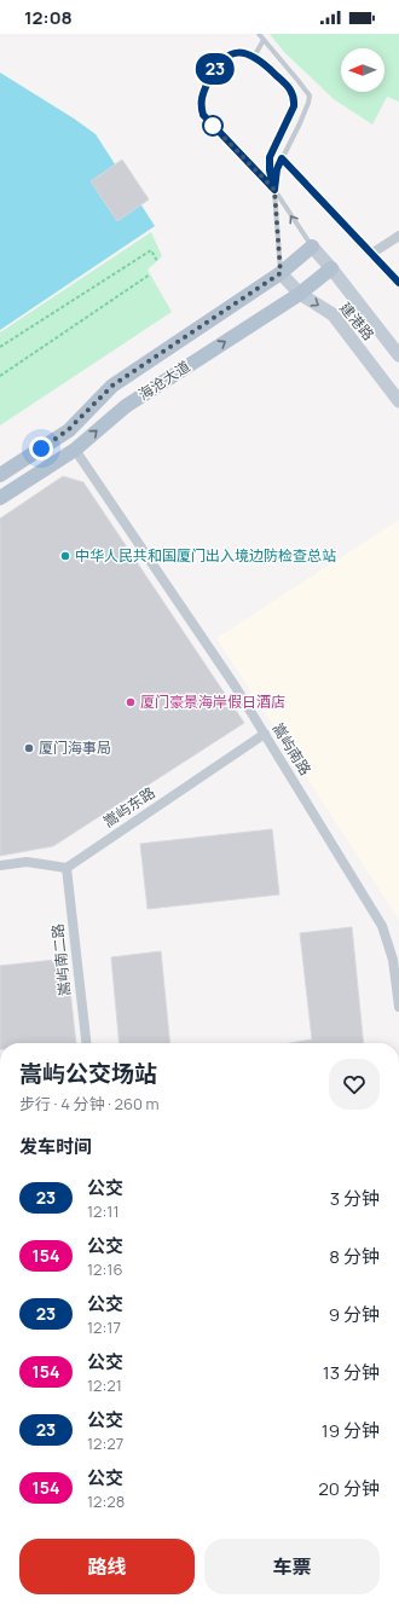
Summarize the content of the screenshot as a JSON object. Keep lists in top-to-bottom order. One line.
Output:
{"streets":{"main road":["建港路","海沧大道"],"street":["嵩屿南路","嵩屿东路","嵩屿南二路"]},"crossings":[["建港路","海沧大道"],["海沧大道","嵩屿南路"],["嵩屿南路","嵩屿东路"],["嵩屿东路","嵩屿南二路"]],"places":["中华人民共和国厦门出入境边防检查总站","厦门豪景海岸假日酒店","厦门海事局"],"lines":["bus line 23"],"north":"left","page":{"status":"12:08","on_map":"23","heading":[["嵩屿公交场站","步行 · 4 分钟 · 260 m"],"发车时间"],"list":[{"mark":"23","name":"公交","note":"12:11","value":"3 分钟"},{"mark":"154","name":"公交","note":"12:16","value":"8 分钟"},{"mark":"23","name":"公交","note":"12:17","value":"9 分钟"},{"mark":"154","name":"公交","note":"12:21","value":"13 分钟"},{"mark":"23","name":"公交","note":"12:27","value":"19 分钟"},{"mark":"154","name":"公交","note":"12:28","value":"20 分钟"}],"buttons":["路线","车票"]}}
